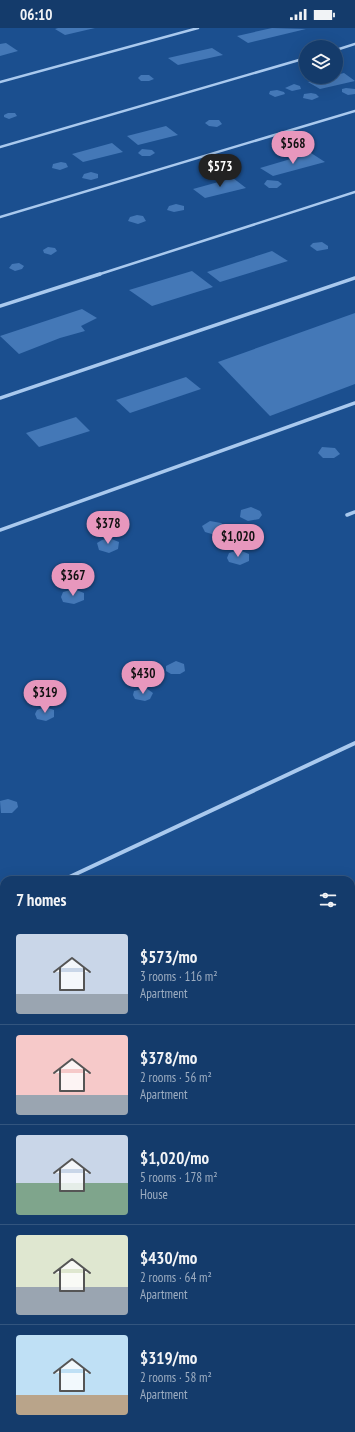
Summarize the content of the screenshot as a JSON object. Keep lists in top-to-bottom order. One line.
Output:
{"page":{"status":"06:10","price":["$568","$573","$378","$1,020","$367","$430","$319"],"heading":"7 homes","list":[{"name":"$573/mo","note":"3 rooms · 116 m² · Apartment"},{"name":"$378/mo","note":"2 rooms · 56 m² · Apartment"},{"name":"$1,020/mo","note":"5 rooms · 178 m² · House"},{"name":"$430/mo","note":"2 rooms · 64 m² · Apartment"},{"name":"$319/mo","note":"2 rooms · 58 m² · Apartment"}]}}
